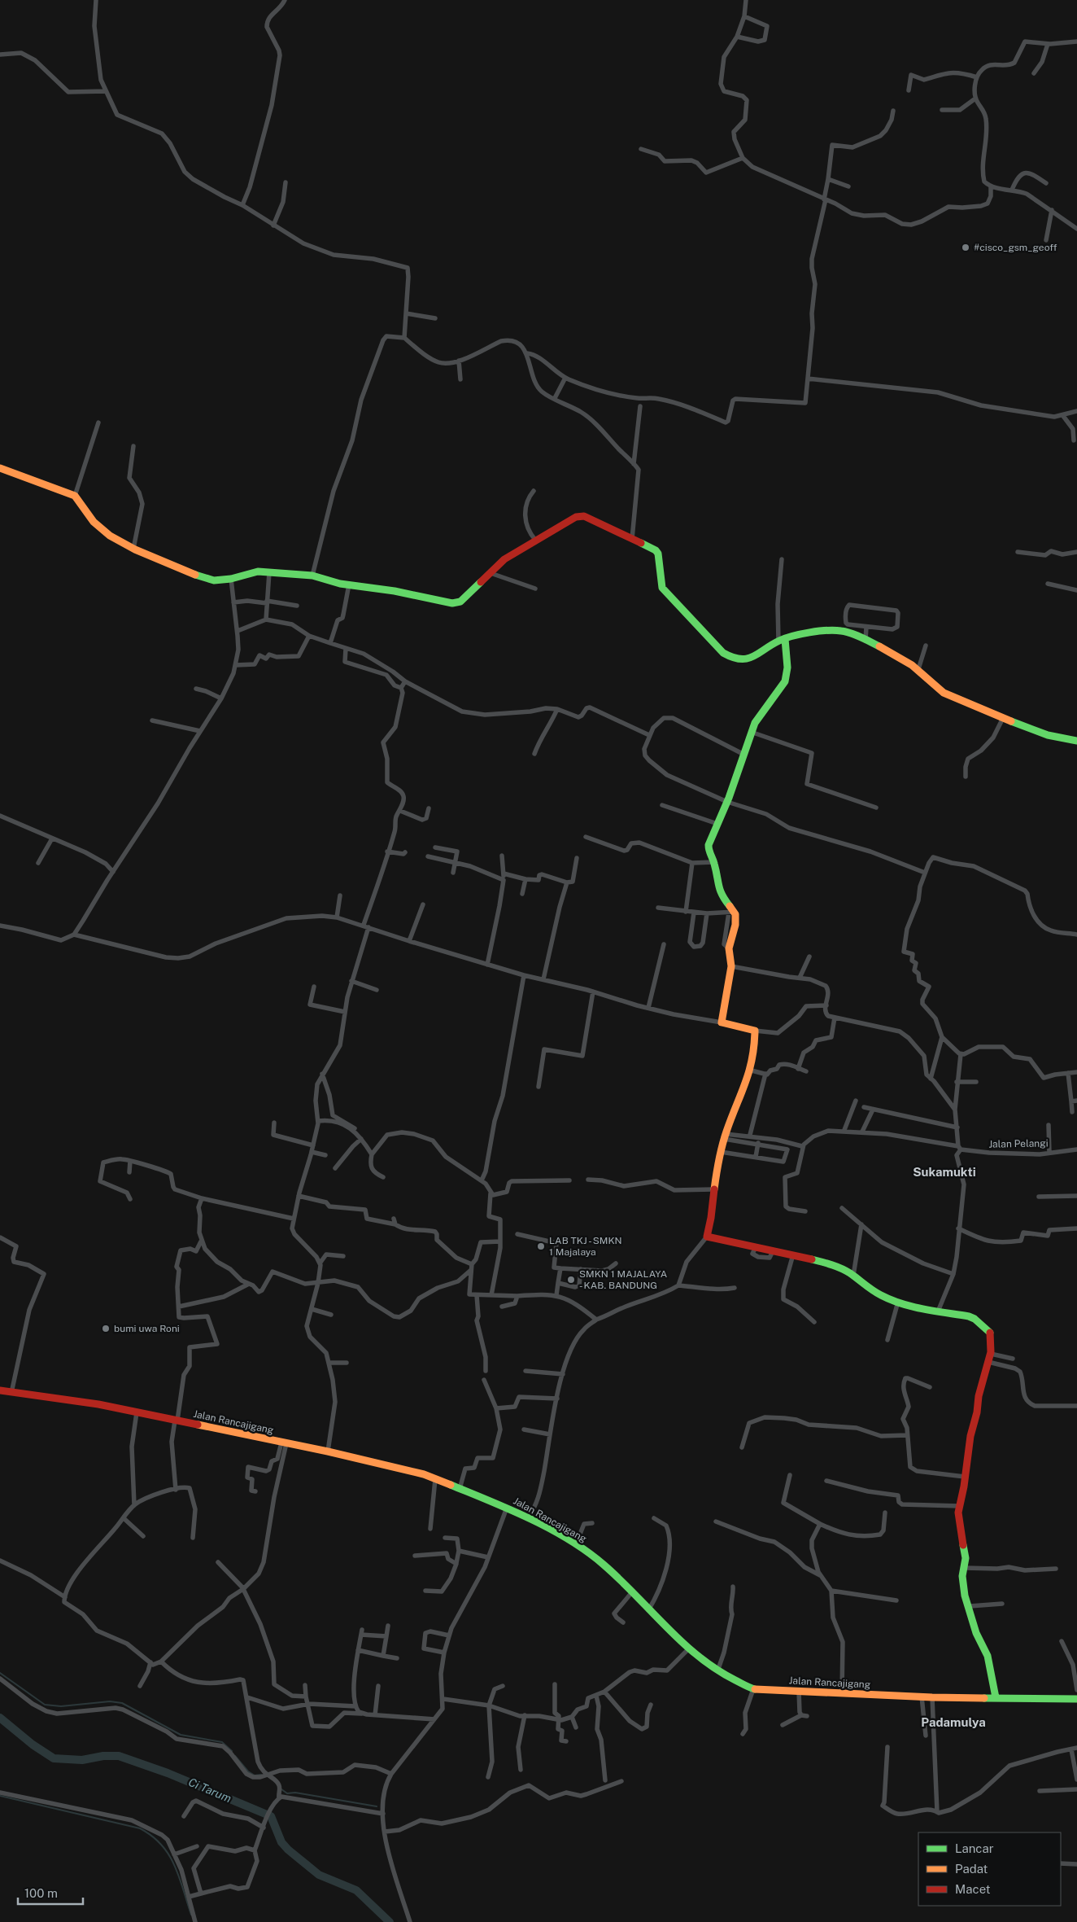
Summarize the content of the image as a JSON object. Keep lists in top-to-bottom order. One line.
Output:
{"streets":{"street":["Jalan Pelangi","Jalan Rancajigang"]},"districts":["Sukamukti","Padamulya"],"water":["Ci Tarum"],"places":["#cisco_gsm_geoff","LAB TKJ - SMKN 1 Majalaya","SMKN 1 MAJALAYA - KAB. BANDUNG","bumi uwa Roni"],"legend":["Lancar","Padat","Macet"],"scale_bar":"100 m"}
